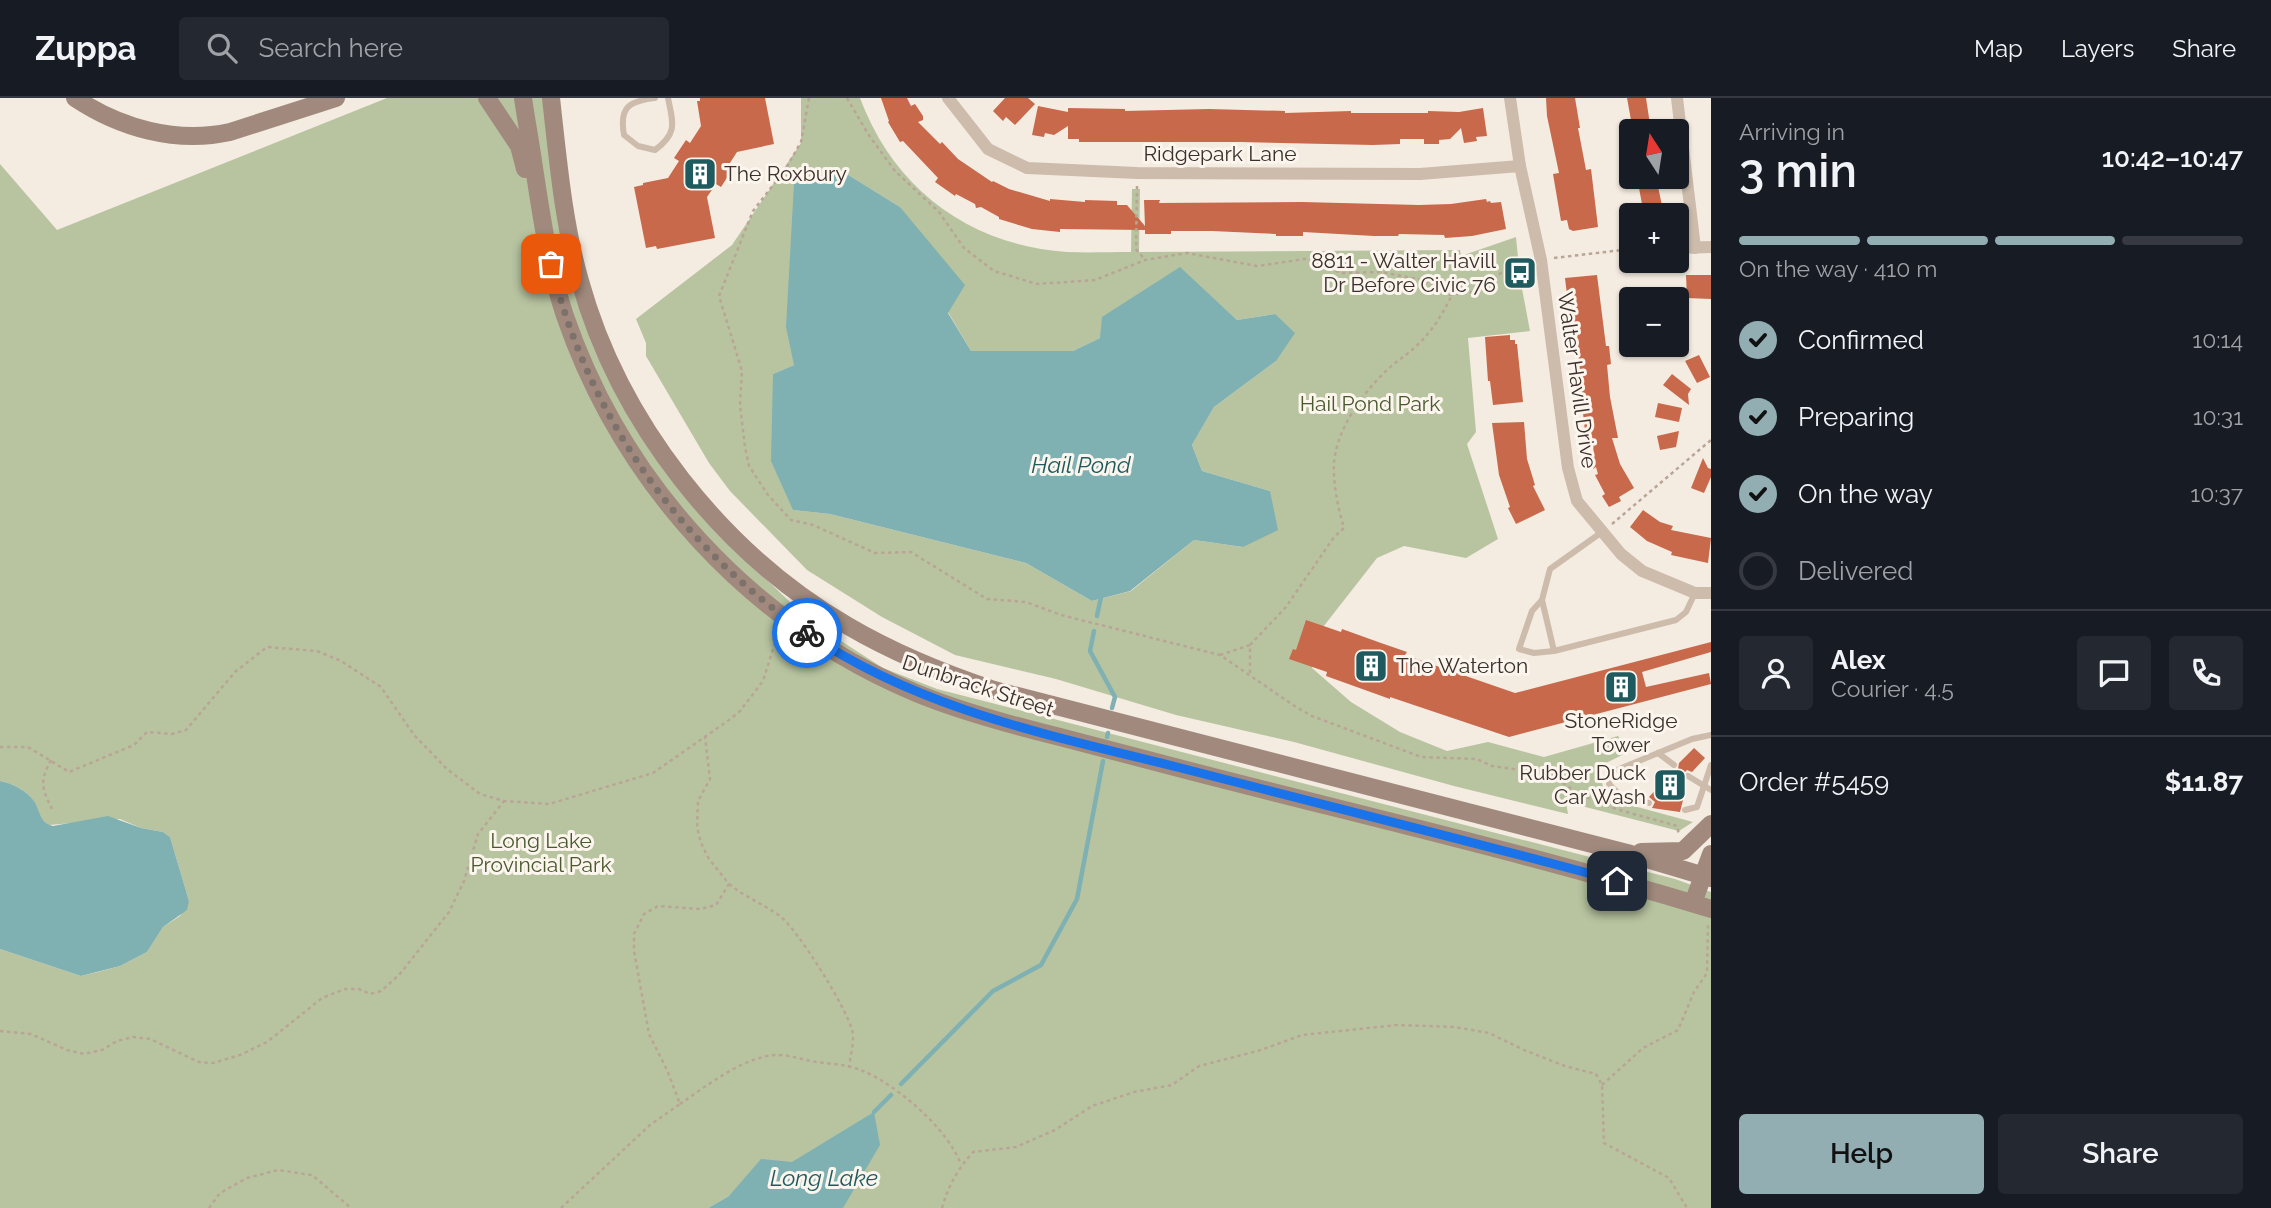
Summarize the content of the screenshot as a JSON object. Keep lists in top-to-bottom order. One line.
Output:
{"streets":{"main road":["Dunbrack Street"],"street":["Ridgepark Lane","Walter Havill Drive"]},"crossings":[["Ridgepark Lane","Walter Havill Drive"]],"water":["Hail Pond","Long Lake"],"parks":["Hail Pond Park","Long Lake Provincial Park"],"places":{"building":["The Roxbury","The Waterton","StoneRidge Tower","Rubber Duck Car Wash"],"bus stop":["8811 - Walter Havill Dr Before Civic 76"]},"north":"top","page":{"header":"Zuppa","search":"Search here","nav":["Map","Layers","Share"],"heading":["3 min","Arriving in","10:42–10:47"],"panel":["Alex","Courier · 4.5","Order #5459","$11.87"],"map_buttons":["+","−"],"bar":"On the way · 410 m","list":[["Confirmed","10:14"],["Preparing","10:31"],["On the way","10:37"],"Delivered"],"buttons":["Help","Share"]}}
